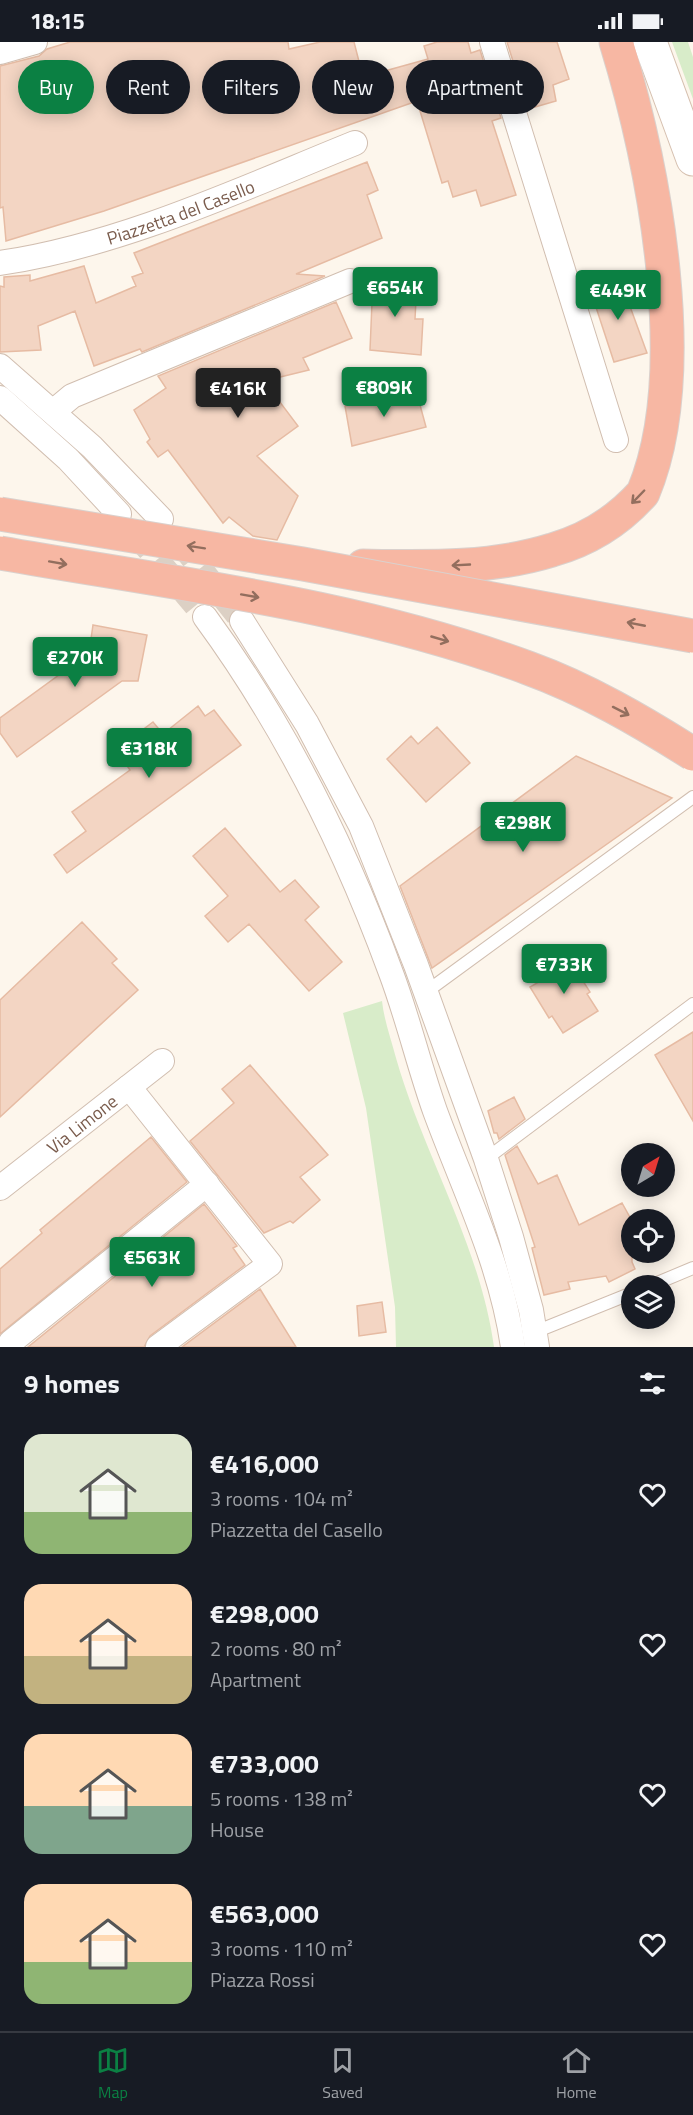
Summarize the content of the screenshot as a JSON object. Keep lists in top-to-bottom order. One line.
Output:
{"streets":{"street":["Piazzetta del Casello","Via Limone"]},"north":"top right","page":{"status":"18:15","chip":["Buy","Rent","Filters","New","Apartment"],"price":["€654K","€449K","€809K","€416K","€270K","€318K","€298K","€733K","€563K"],"heading":"9 homes","list":[{"name":"€416,000","note":"3 rooms · 104 m² · Piazzetta del Casello"},{"name":"€298,000","note":"2 rooms · 80 m² · Apartment"},{"name":"€733,000","note":"5 rooms · 138 m² · House"},{"name":"€563,000","note":"3 rooms · 110 m² · Piazza Rossi"}],"tabs":["Map","Saved","Home"]}}
